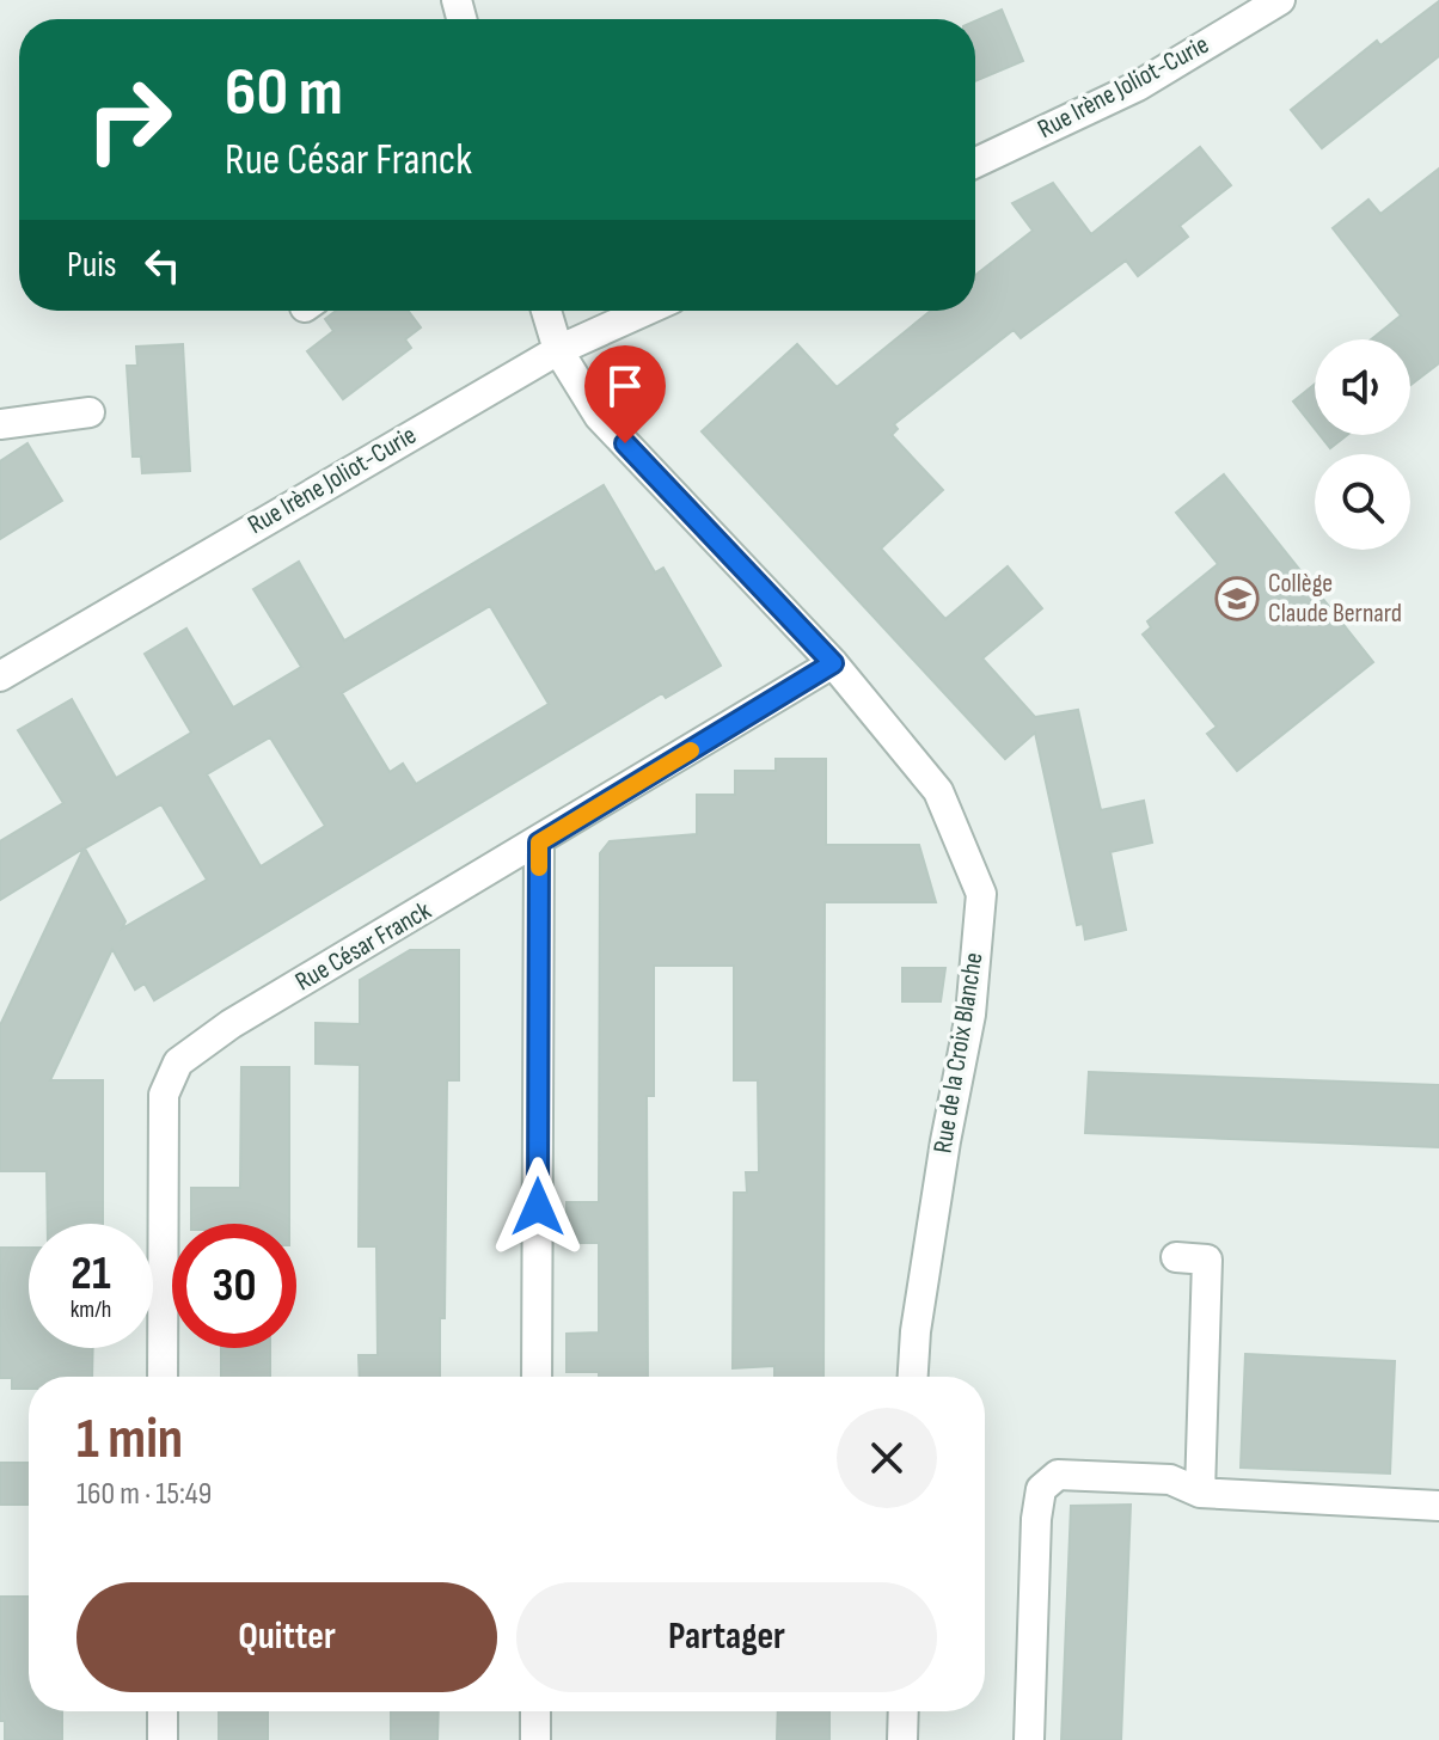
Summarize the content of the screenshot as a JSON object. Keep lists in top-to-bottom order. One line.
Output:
{"streets":{"street":["Rue Irène Joliot-Curie","Rue César Franck","Rue de la Croix Blanche"]},"crossings":[["Rue Irène Joliot-Curie","Rue de la Croix Blanche"],["Rue César Franck","Rue de la Croix Blanche"]],"places":{"school or university":["Collège Claude Bernard"]},"page":{"turn":["60 m","Rue César Franck"],"then":"Puis","speed":"21 km/h","limit":"30","heading":["1 min","160 m · 15:49"],"buttons":["Quitter","Partager"]}}
